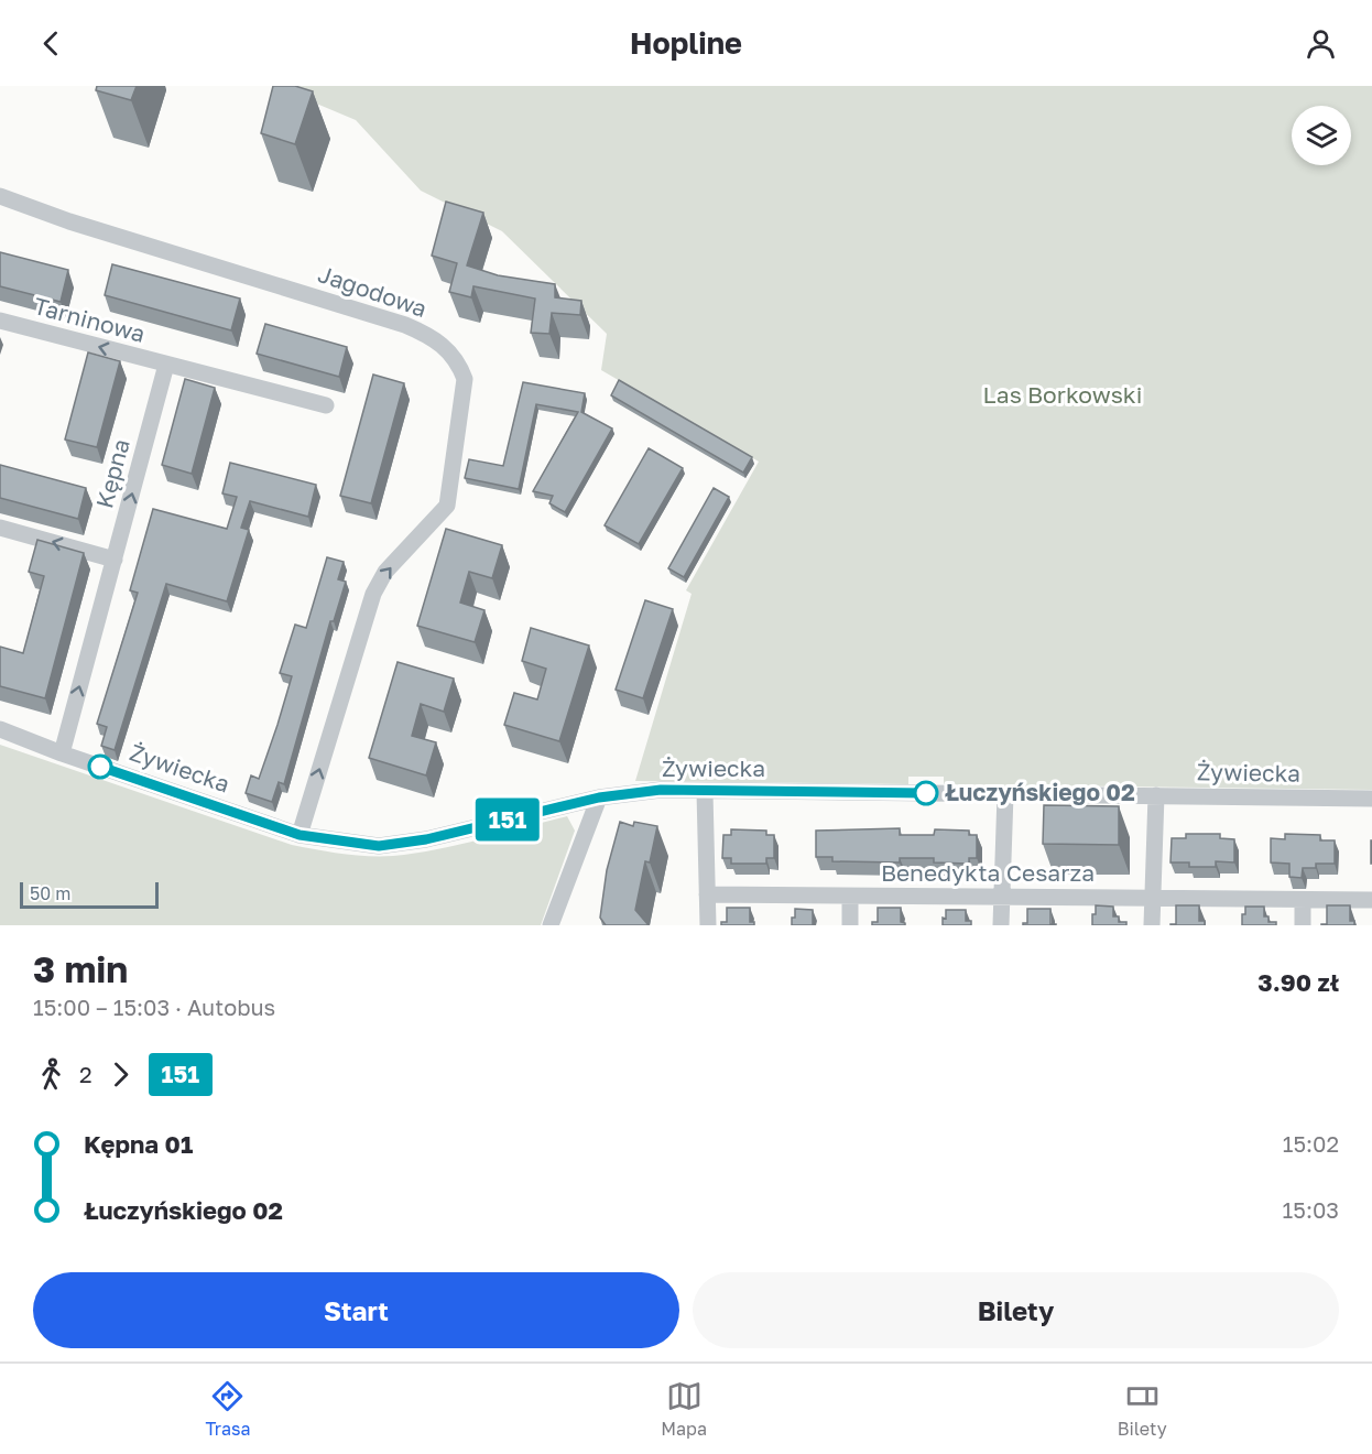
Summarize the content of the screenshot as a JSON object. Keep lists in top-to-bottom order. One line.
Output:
{"streets":{"street":["Jagodowa","Tarninowa","Kępna","Żywiecka","Benedykta Cesarza"]},"crossings":[["Jagodowa","Żywiecka"],["Tarninowa","Kępna"],["Kępna","Żywiecka"]],"one_way":["Tarninowa","Kępna"],"parks":["Las Borkowski"],"places":["Łuczyńskiego 02"],"lines":["bus line 151"],"scale_bar":"50 m","page":{"header":"Hopline","on_map":"151","scale":"50 m","heading":["3 min","15:00 – 15:03 · Autobus","3.90 zł"],"legs":["2","151"],"list":[{"name":"Kępna 01","value":"15:02"},{"name":"Łuczyńskiego 02","value":"15:03"}],"buttons":["Start","Bilety"],"tabs":["Trasa","Mapa","Bilety"]}}
